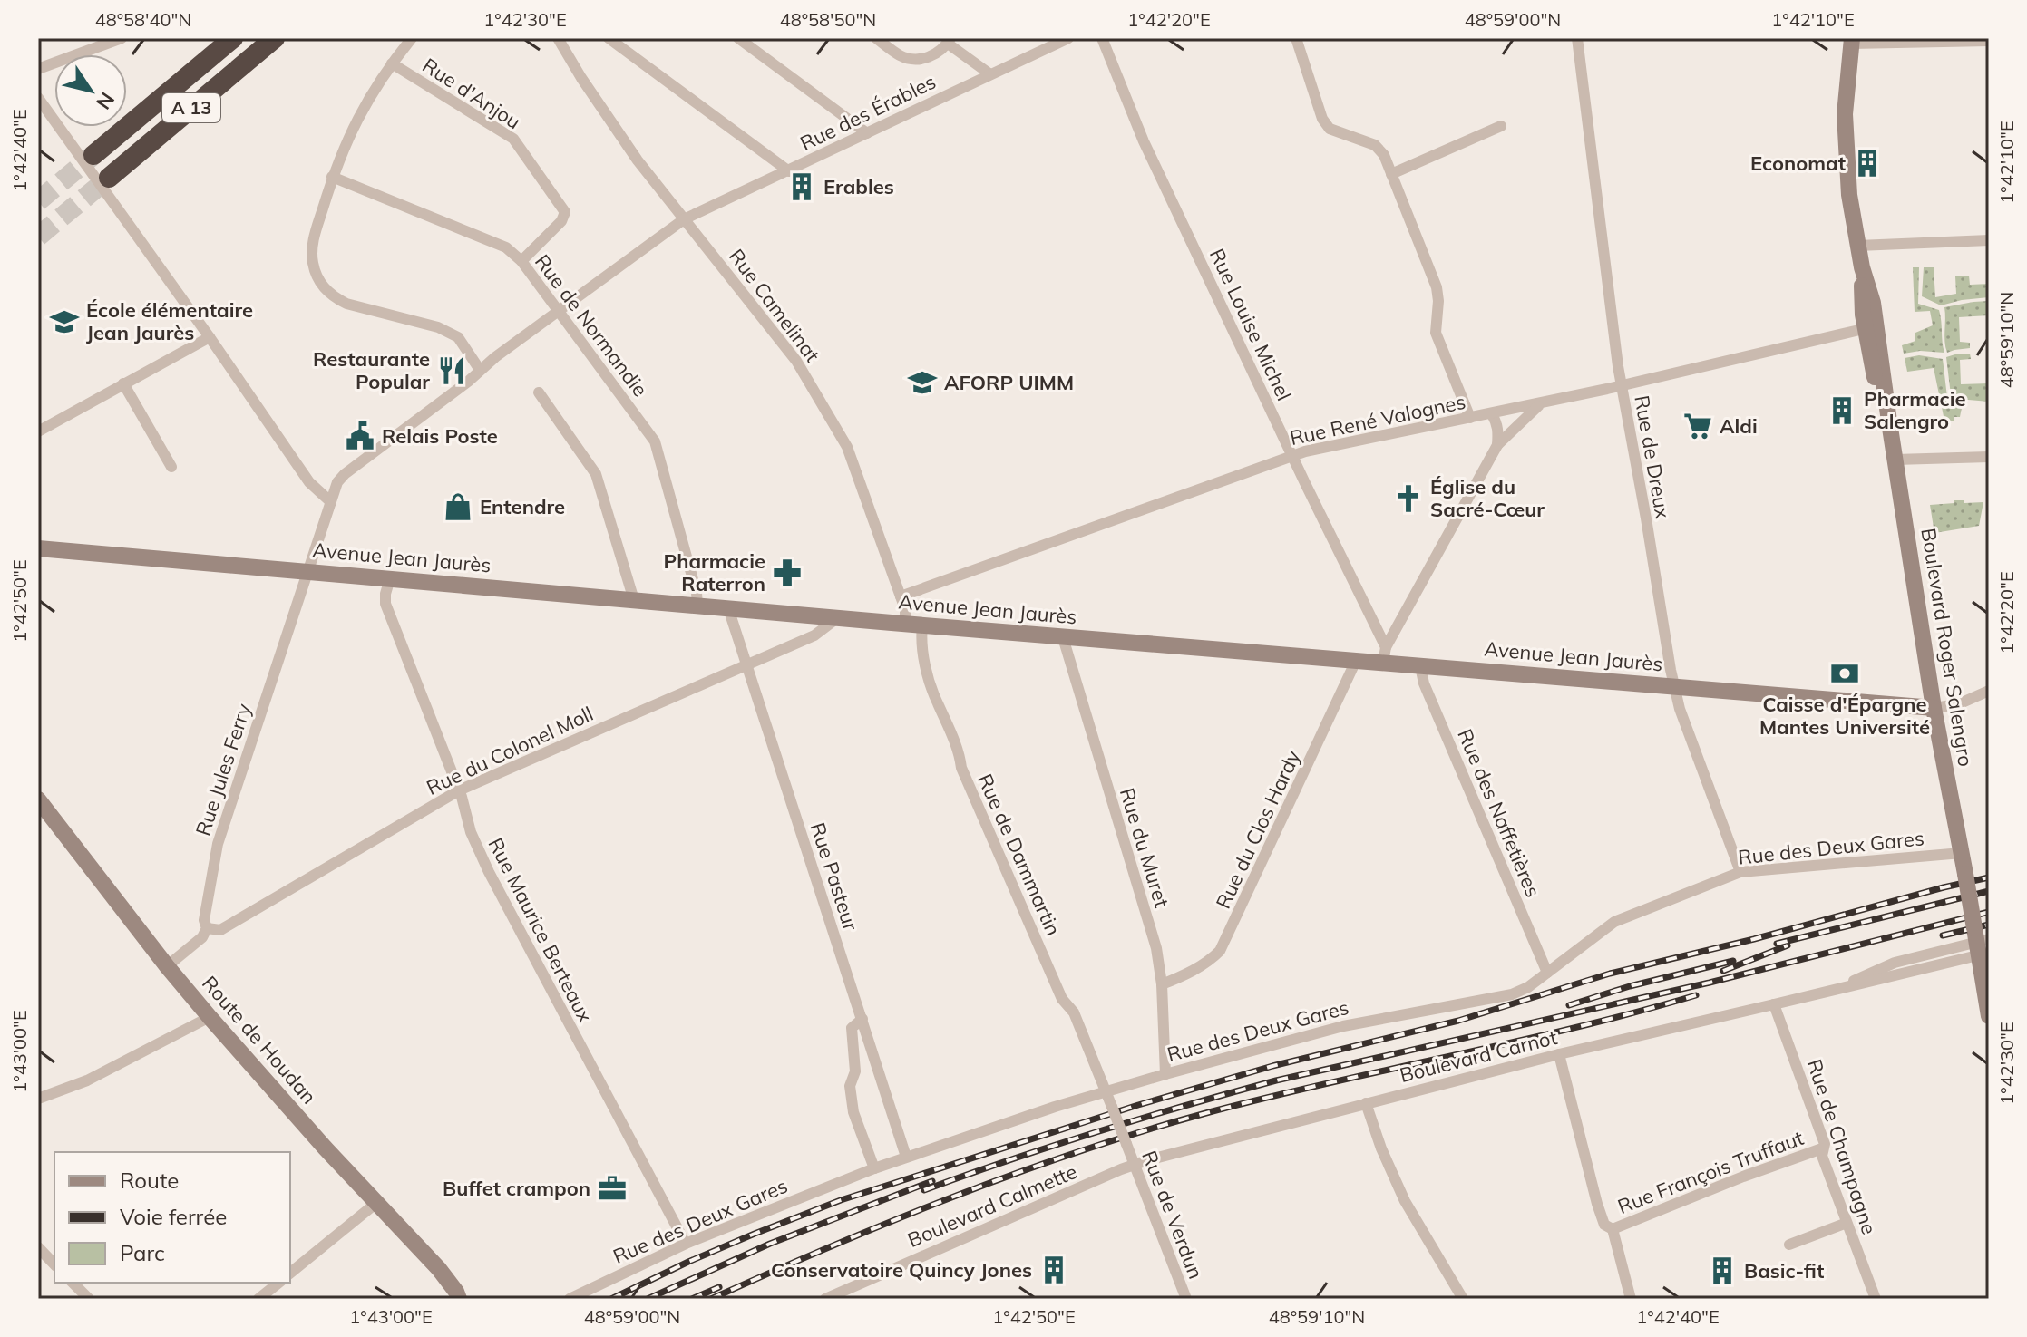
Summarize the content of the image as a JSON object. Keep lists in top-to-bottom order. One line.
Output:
{"streets":{"highway":["A 13"],"main road":["Avenue Jean Jaurès","Boulevard Roger Salengro","Route de Houdan"],"street":["Rue d'Anjou","Rue des Érables","Rue Camelinat","Rue Louise Michel","Rue de Normandie","Rue René Valognes","Rue de Dreux","Rue du Colonel Moll","Rue Jules Ferry","Rue des Naffetières","Rue du Clos Hardy","Rue du Muret","Rue des Deux Gares","Rue de Dammartin","Rue Pasteur","Rue Maurice Berteaux","Boulevard Carnot","Rue de Champagne","Rue François Truffaut","Boulevard Calmette","Rue de Verdun"]},"crossings":[["Rue d'Anjou","Rue de Normandie"],["Rue des Érables","Rue Camelinat"],["Rue des Érables","Rue de Normandie"],["Rue des Érables","Rue Jules Ferry"],["Rue Camelinat","Rue René Valognes"],["Rue Camelinat","Avenue Jean Jaurès"],["Rue Louise Michel","Rue René Valognes"],["Rue Louise Michel","Avenue Jean Jaurès"],["Rue de Normandie","Avenue Jean Jaurès"],["Rue René Valognes","Rue de Dreux"],["Rue René Valognes","Boulevard Roger Salengro"],["Rue de Dreux","Avenue Jean Jaurès"],["Rue de Dreux","Rue des Deux Gares"],["Avenue Jean Jaurès","Boulevard Roger Salengro"],["Avenue Jean Jaurès","Rue du Colonel Moll"],["Avenue Jean Jaurès","Rue Jules Ferry"],["Avenue Jean Jaurès","Rue des Naffetières"],["Avenue Jean Jaurès","Rue du Clos Hardy"],["Avenue Jean Jaurès","Rue du Muret"],["Avenue Jean Jaurès","Rue de Dammartin"],["Avenue Jean Jaurès","Rue Pasteur"],["Avenue Jean Jaurès","Rue Maurice Berteaux"],["Boulevard Roger Salengro","Rue des Deux Gares"],["Boulevard Roger Salengro","Boulevard Carnot"],["Rue du Colonel Moll","Rue Jules Ferry"],["Rue du Colonel Moll","Rue Pasteur"],["Rue du Colonel Moll","Rue Maurice Berteaux"],["Rue des Naffetières","Rue des Deux Gares"],["Rue du Clos Hardy","Rue du Muret"],["Rue du Muret","Rue des Deux Gares"],["Rue des Deux Gares","Rue de Dammartin"],["Rue des Deux Gares","Rue Pasteur"],["Rue des Deux Gares","Rue Maurice Berteaux"],["Rue de Dammartin","Rue de Verdun"],["Boulevard Carnot","Rue de Champagne"],["Boulevard Carnot","Boulevard Calmette"],["Boulevard Carnot","Rue de Verdun"],["Rue de Champagne","Rue François Truffaut"],["Boulevard Calmette","Rue de Verdun"]],"places":{"building":["Economat","Erables","Pharmacie Salengro","Conservatoire Quincy Jones","Basic-fit"],"school or university":["École élémentaire Jean Jaurès","AFORP UIMM"],"restaurant":["Restaurante Popular"],"supermarket":["Aldi"],"public building":["Relais Poste"],"church":["Église du Sacré-Cœur"],"shop":["Entendre"],"pharmacy":["Pharmacie Raterron"],"bank":["Caisse d'Épargne Mantes Université"],"office":["Buffet crampon"]},"legend":["Route","Voie ferrée","Parc"],"north":"bottom right","coordinates":["48°58'40\"N","1°42'30\"E","48°58'50\"N","1°42'20\"E","48°59'00\"N","1°42'10\"E","1°42'40\"E","48°59'10\"N","1°42'50\"E","1°43'00\"E"]}
